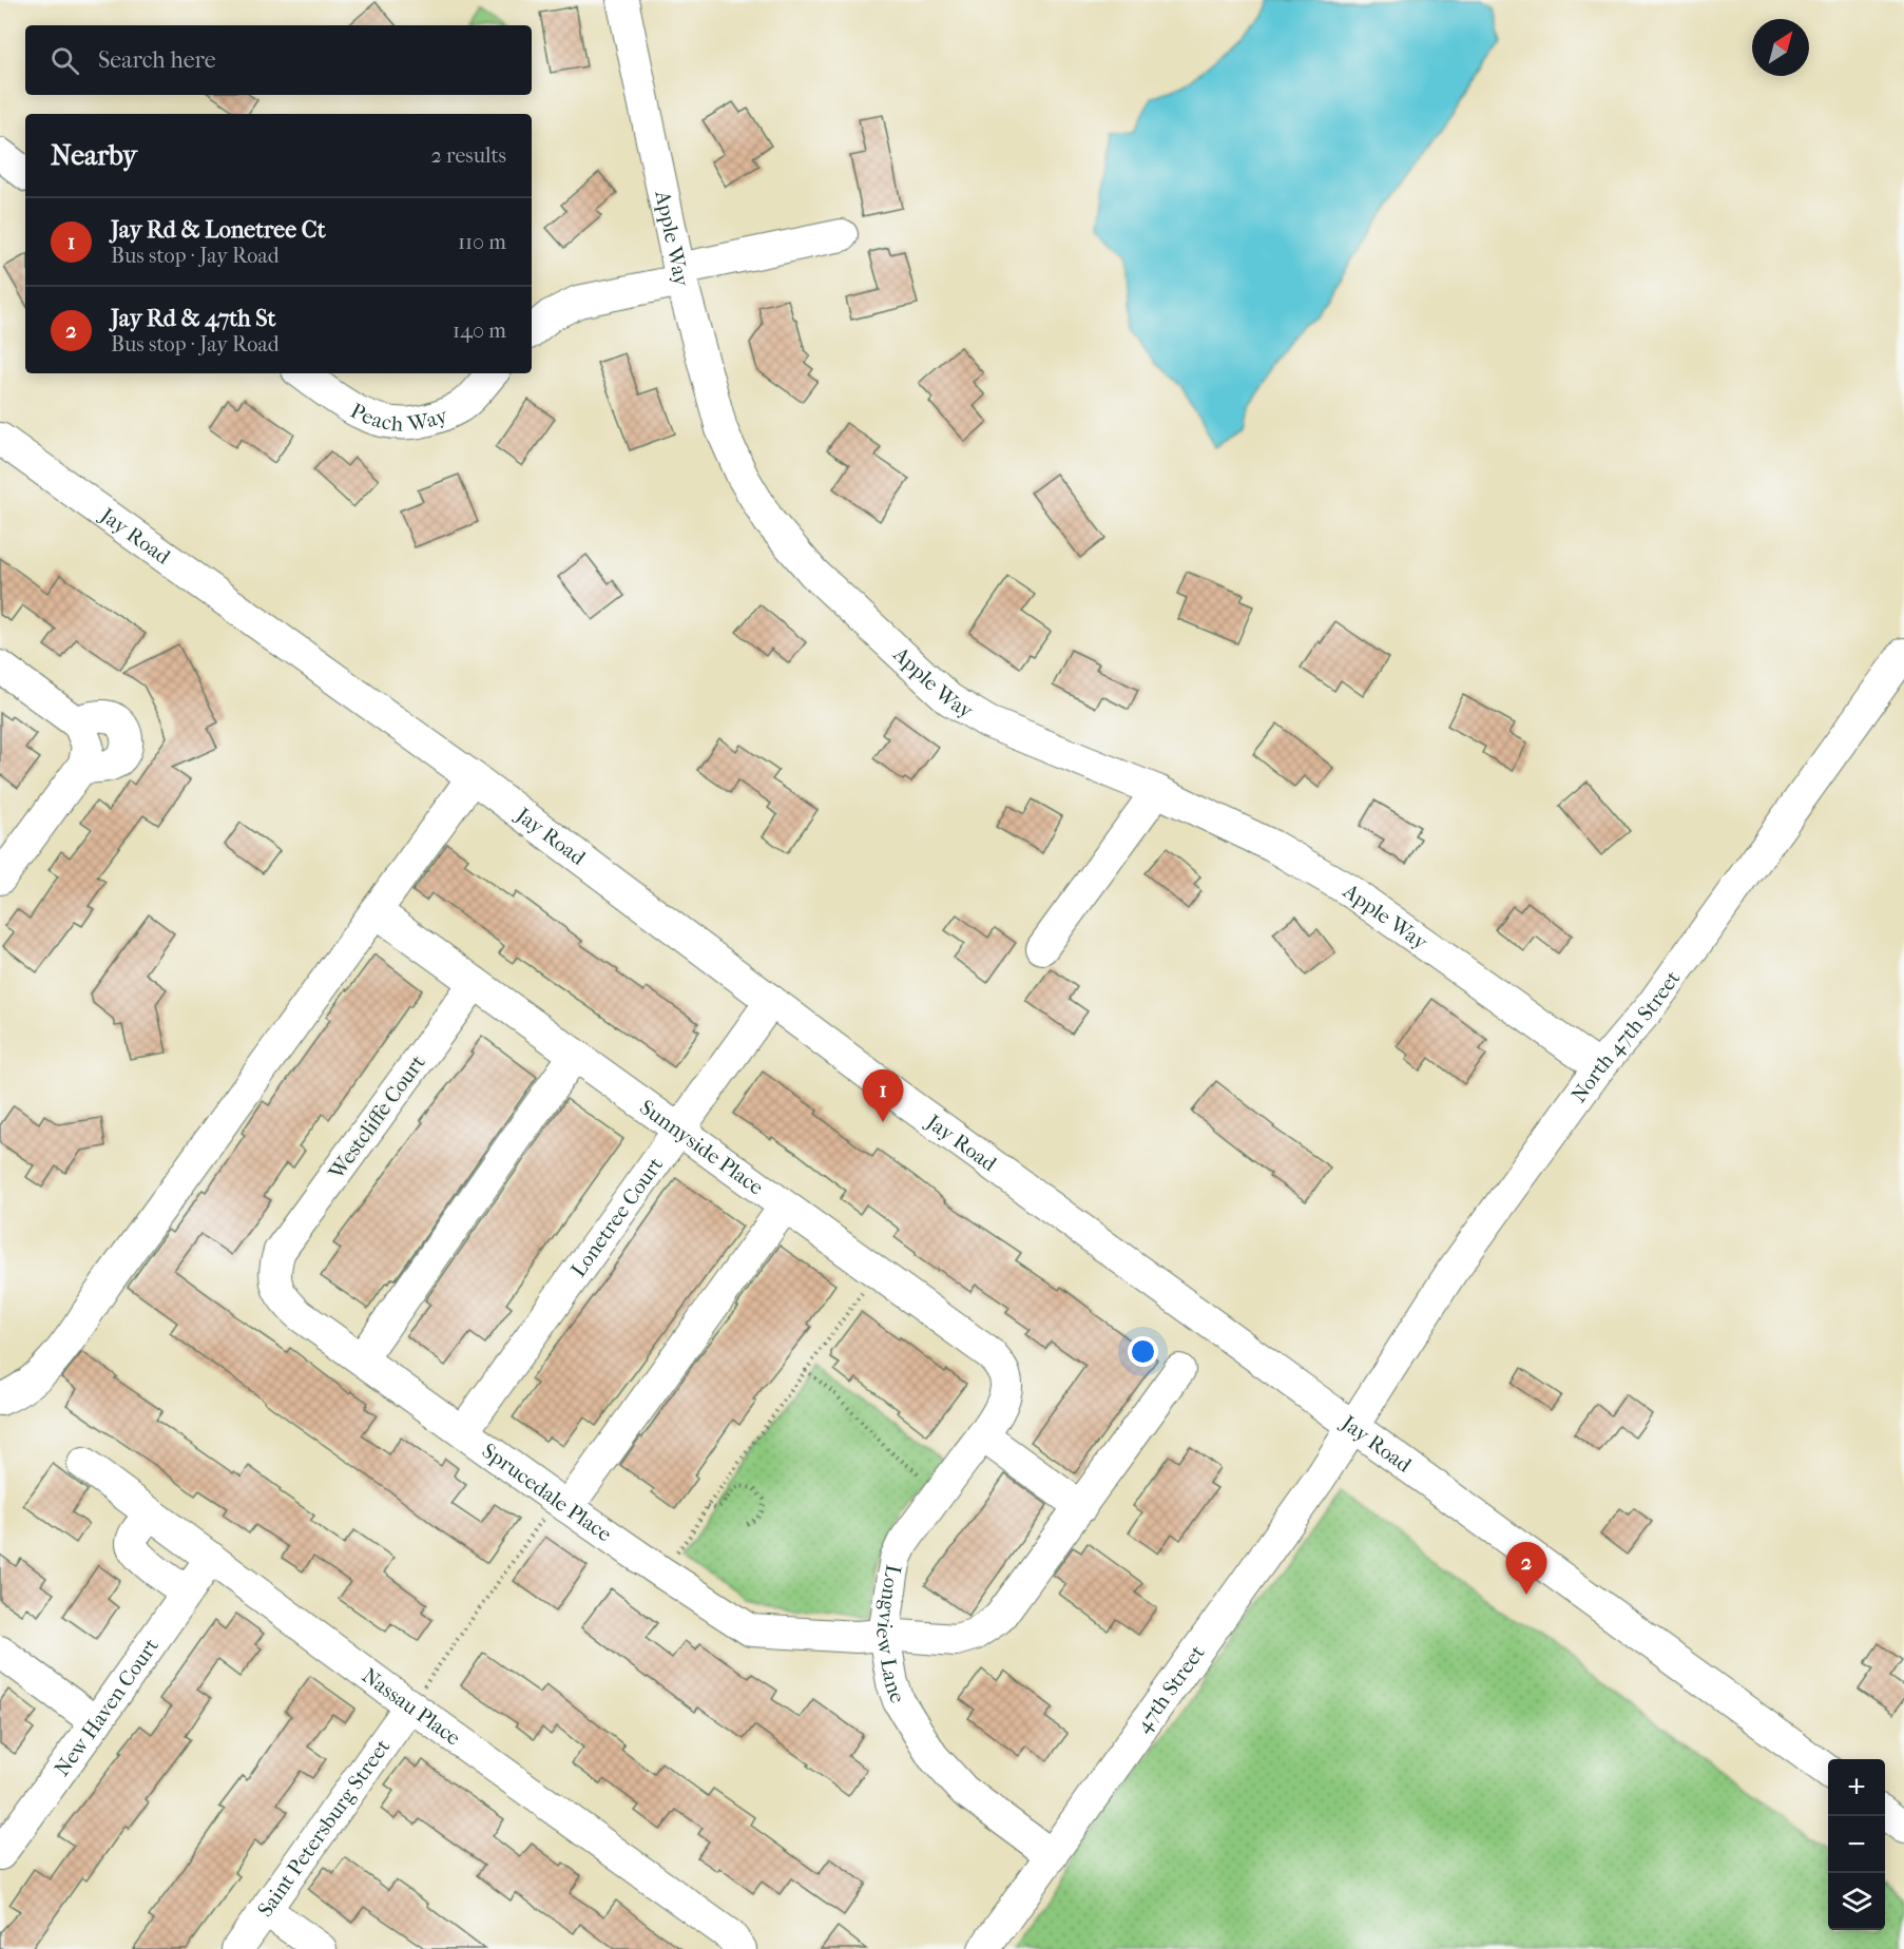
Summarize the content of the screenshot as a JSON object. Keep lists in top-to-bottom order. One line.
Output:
{"streets":{"street":["Apple Way","Peach Way","Jay Road","North 47th Street","Westcliffe Court","Sunnyside Place","Lonetree Court","Sprucedale Place","Longview Lane","47th Street","New Haven Court","Nassau Place","Saint Petersburg Street"]},"crossings":[["Apple Way","North 47th Street"],["Jay Road","North 47th Street"],["Jay Road","Lonetree Court"],["Jay Road","47th Street"],["North 47th Street","47th Street"],["Westcliffe Court","Sunnyside Place"],["Westcliffe Court","Sprucedale Place"],["Sunnyside Place","Lonetree Court"],["Sunnyside Place","Longview Lane"],["Lonetree Court","Sprucedale Place"],["Sprucedale Place","Longview Lane"],["Longview Lane","47th Street"],["New Haven Court","Nassau Place"],["Nassau Place","Saint Petersburg Street"]],"north":"top right","page":{"search":"Search here","heading":["Nearby","2 results"],"list":[{"mark":"1","name":"Jay Rd & Lonetree Ct","note":"Bus stop · Jay Road","value":"110 m"},{"mark":"2","name":"Jay Rd & 47th St","note":"Bus stop · Jay Road","value":"140 m"}],"pins":["1","2"],"map_buttons":["+","−"]}}
